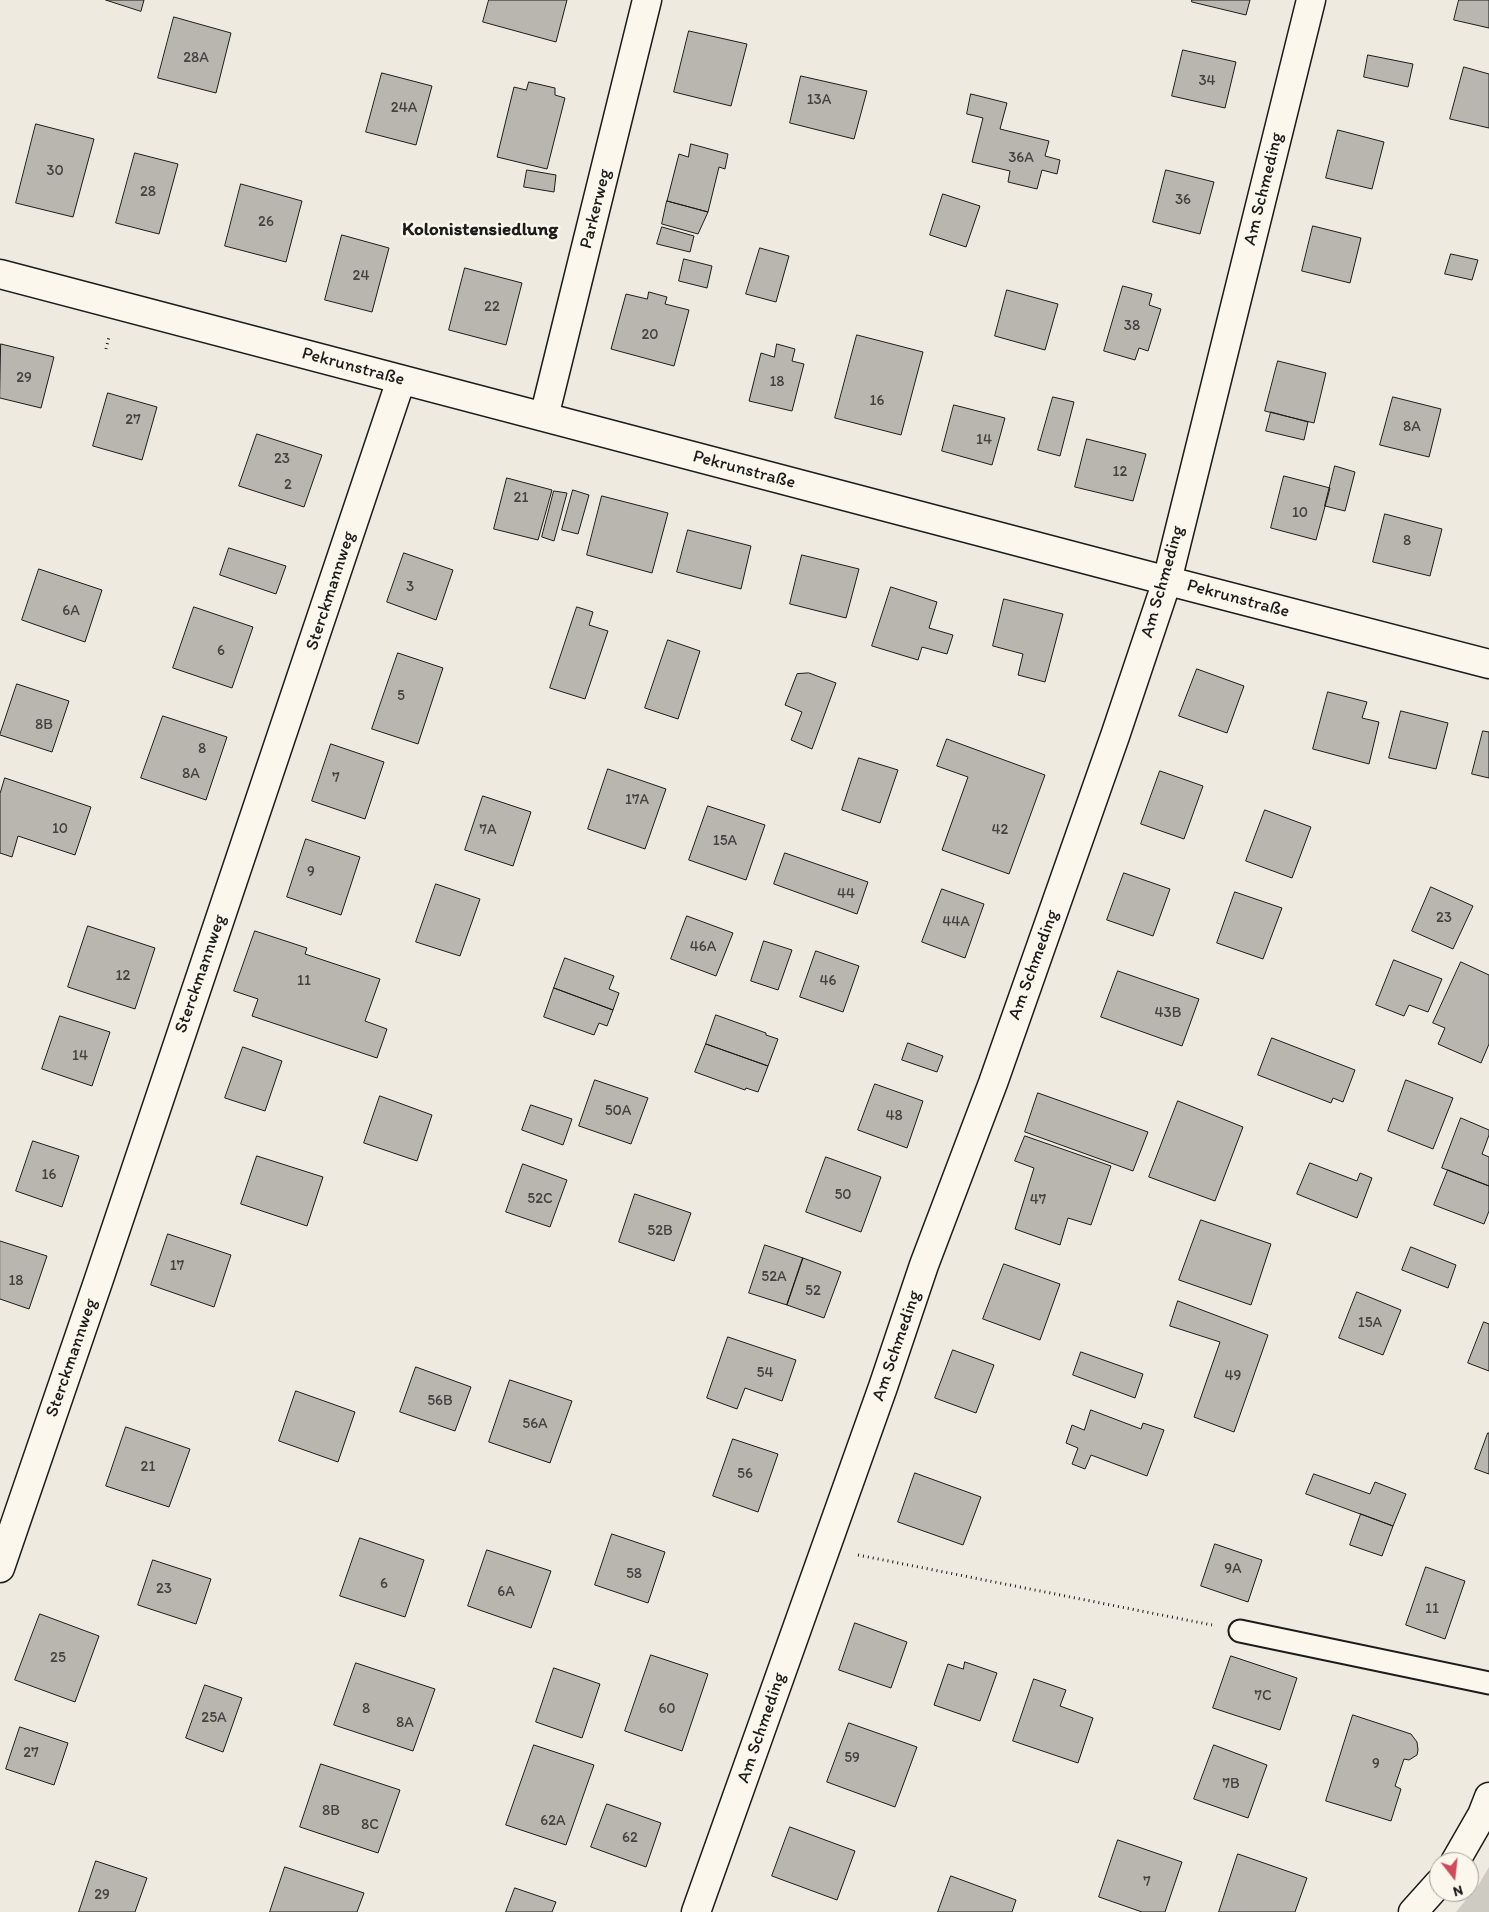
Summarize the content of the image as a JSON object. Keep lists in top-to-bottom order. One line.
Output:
{"streets":{"street":["Am Schmeding","Parkerweg","Pekrunstraße","Sterckmannweg"]},"crossings":[["Am Schmeding","Pekrunstraße"],["Parkerweg","Pekrunstraße"],["Pekrunstraße","Sterckmannweg"]],"districts":["Kolonistensiedlung"],"house_numbers":["28A","34","13A","24A","36A","30","28","36","26","24","22","38","20","29","18","16","27","8A","14","23","12","2","21","10","8","3","6A","6","5","8B","8","8A","7","17A","10","7A","42","15A","9","44","23","44A","46A","12","11","46","43B","14","50A","48","16","50","52C","47","52B","17","52A","18","52","15A","54","49","56B","56A","21","56","9A","58","6","23","6A","11","25","7C","8","60","25A","8A","27","59","9","7B","8B","62A","8C","62","7","29"],"north":"bottom"}
